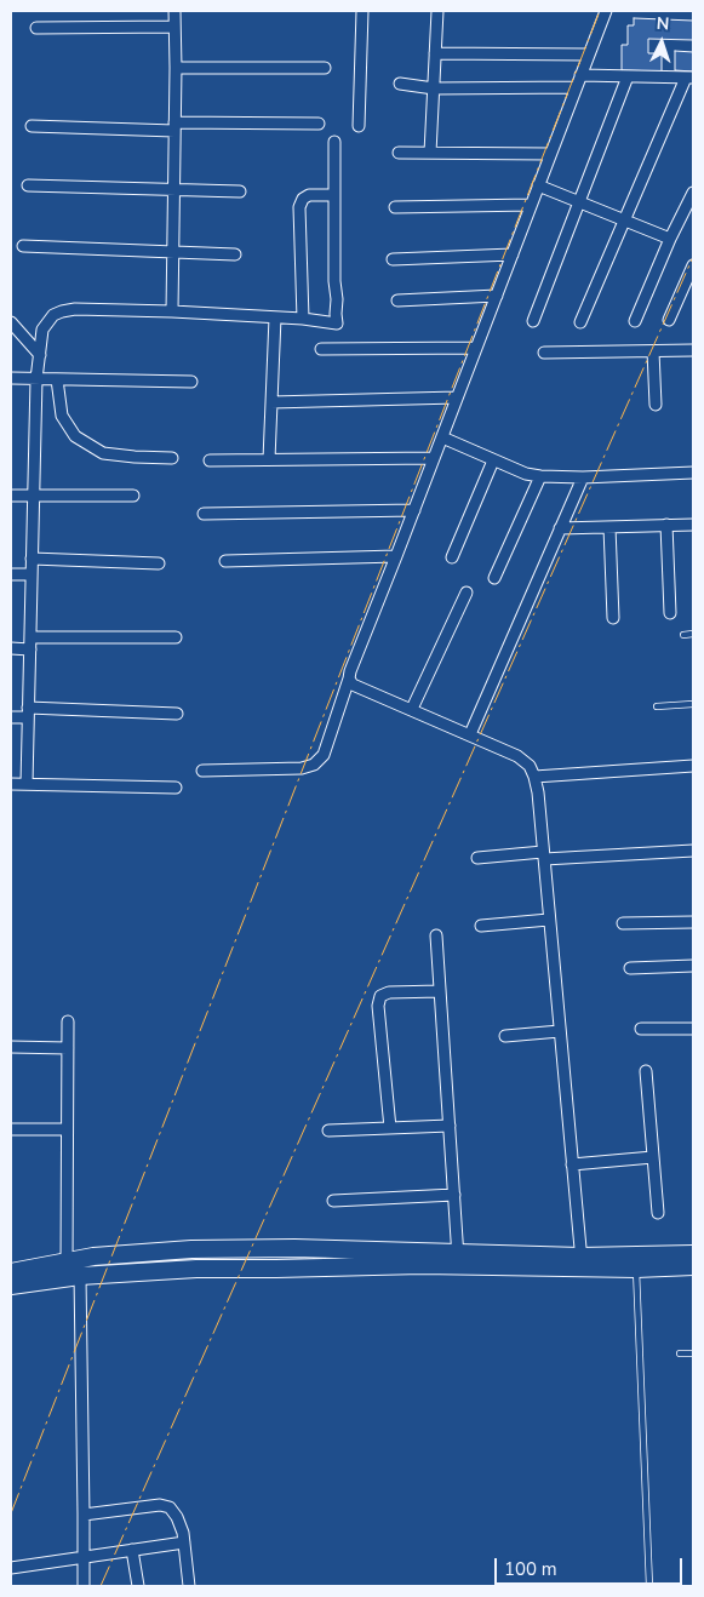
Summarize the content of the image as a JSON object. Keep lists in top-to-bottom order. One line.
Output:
{"scale_bar":"100 m","north":"top"}
